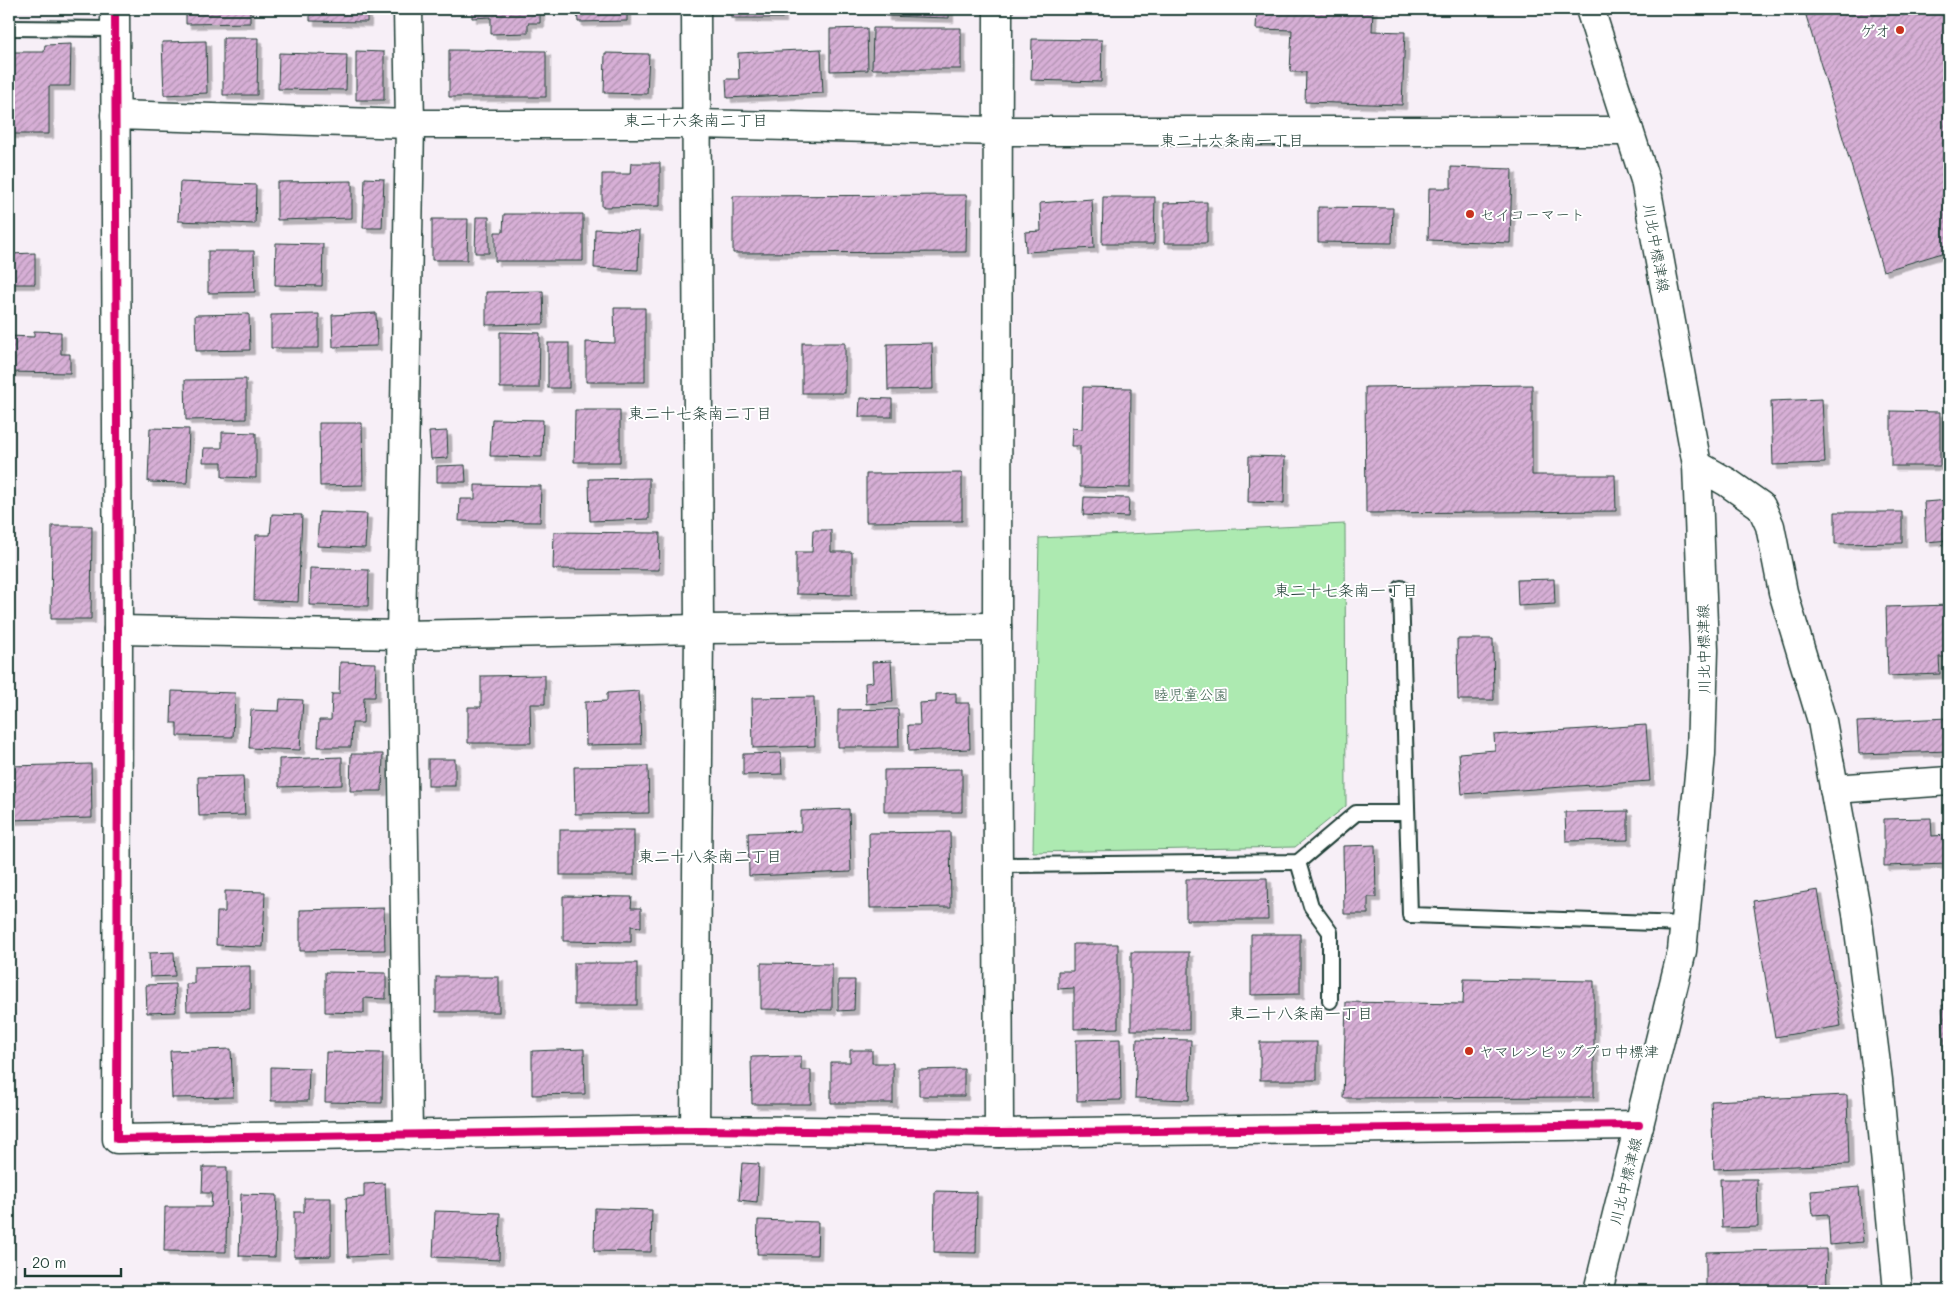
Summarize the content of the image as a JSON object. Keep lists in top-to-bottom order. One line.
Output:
{"streets":{"street":["川北中標津線"]},"districts":["東二十六条南二丁目","東二十六条南一丁目","東二十七条南二丁目","東二十七条南一丁目","東二十八条南二丁目","東二十八条南一丁目"],"parks":["睦児童公園"],"places":["ゲオ","セイコーマート","ヤマレンビッグプロ中標津"],"scale_bar":"20 m"}
